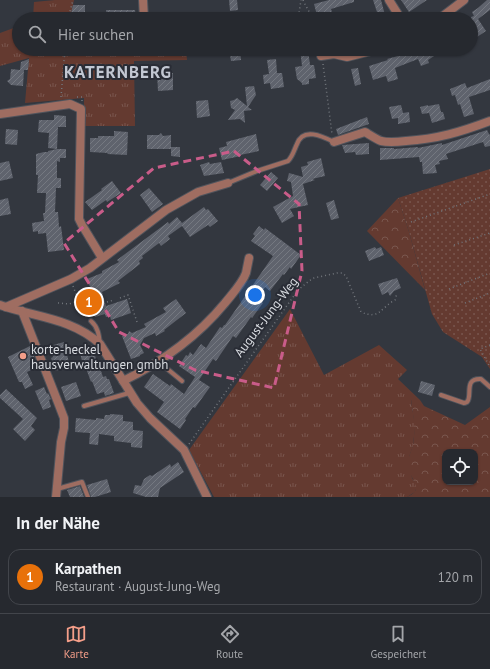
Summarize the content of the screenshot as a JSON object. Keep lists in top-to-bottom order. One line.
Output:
{"streets":{"path":["August-Jung-Weg"]},"districts":["KATERNBERG"],"places":["korte-heckel hausverwaltungen gmbh"],"page":{"search":"Hier suchen","pins":"1","heading":"In der Nähe","list":[{"mark":"1","name":"Karpathen","note":"Restaurant · August-Jung-Weg","value":"120 m"}],"nav":["Karte","Route","Gespeichert"]}}
